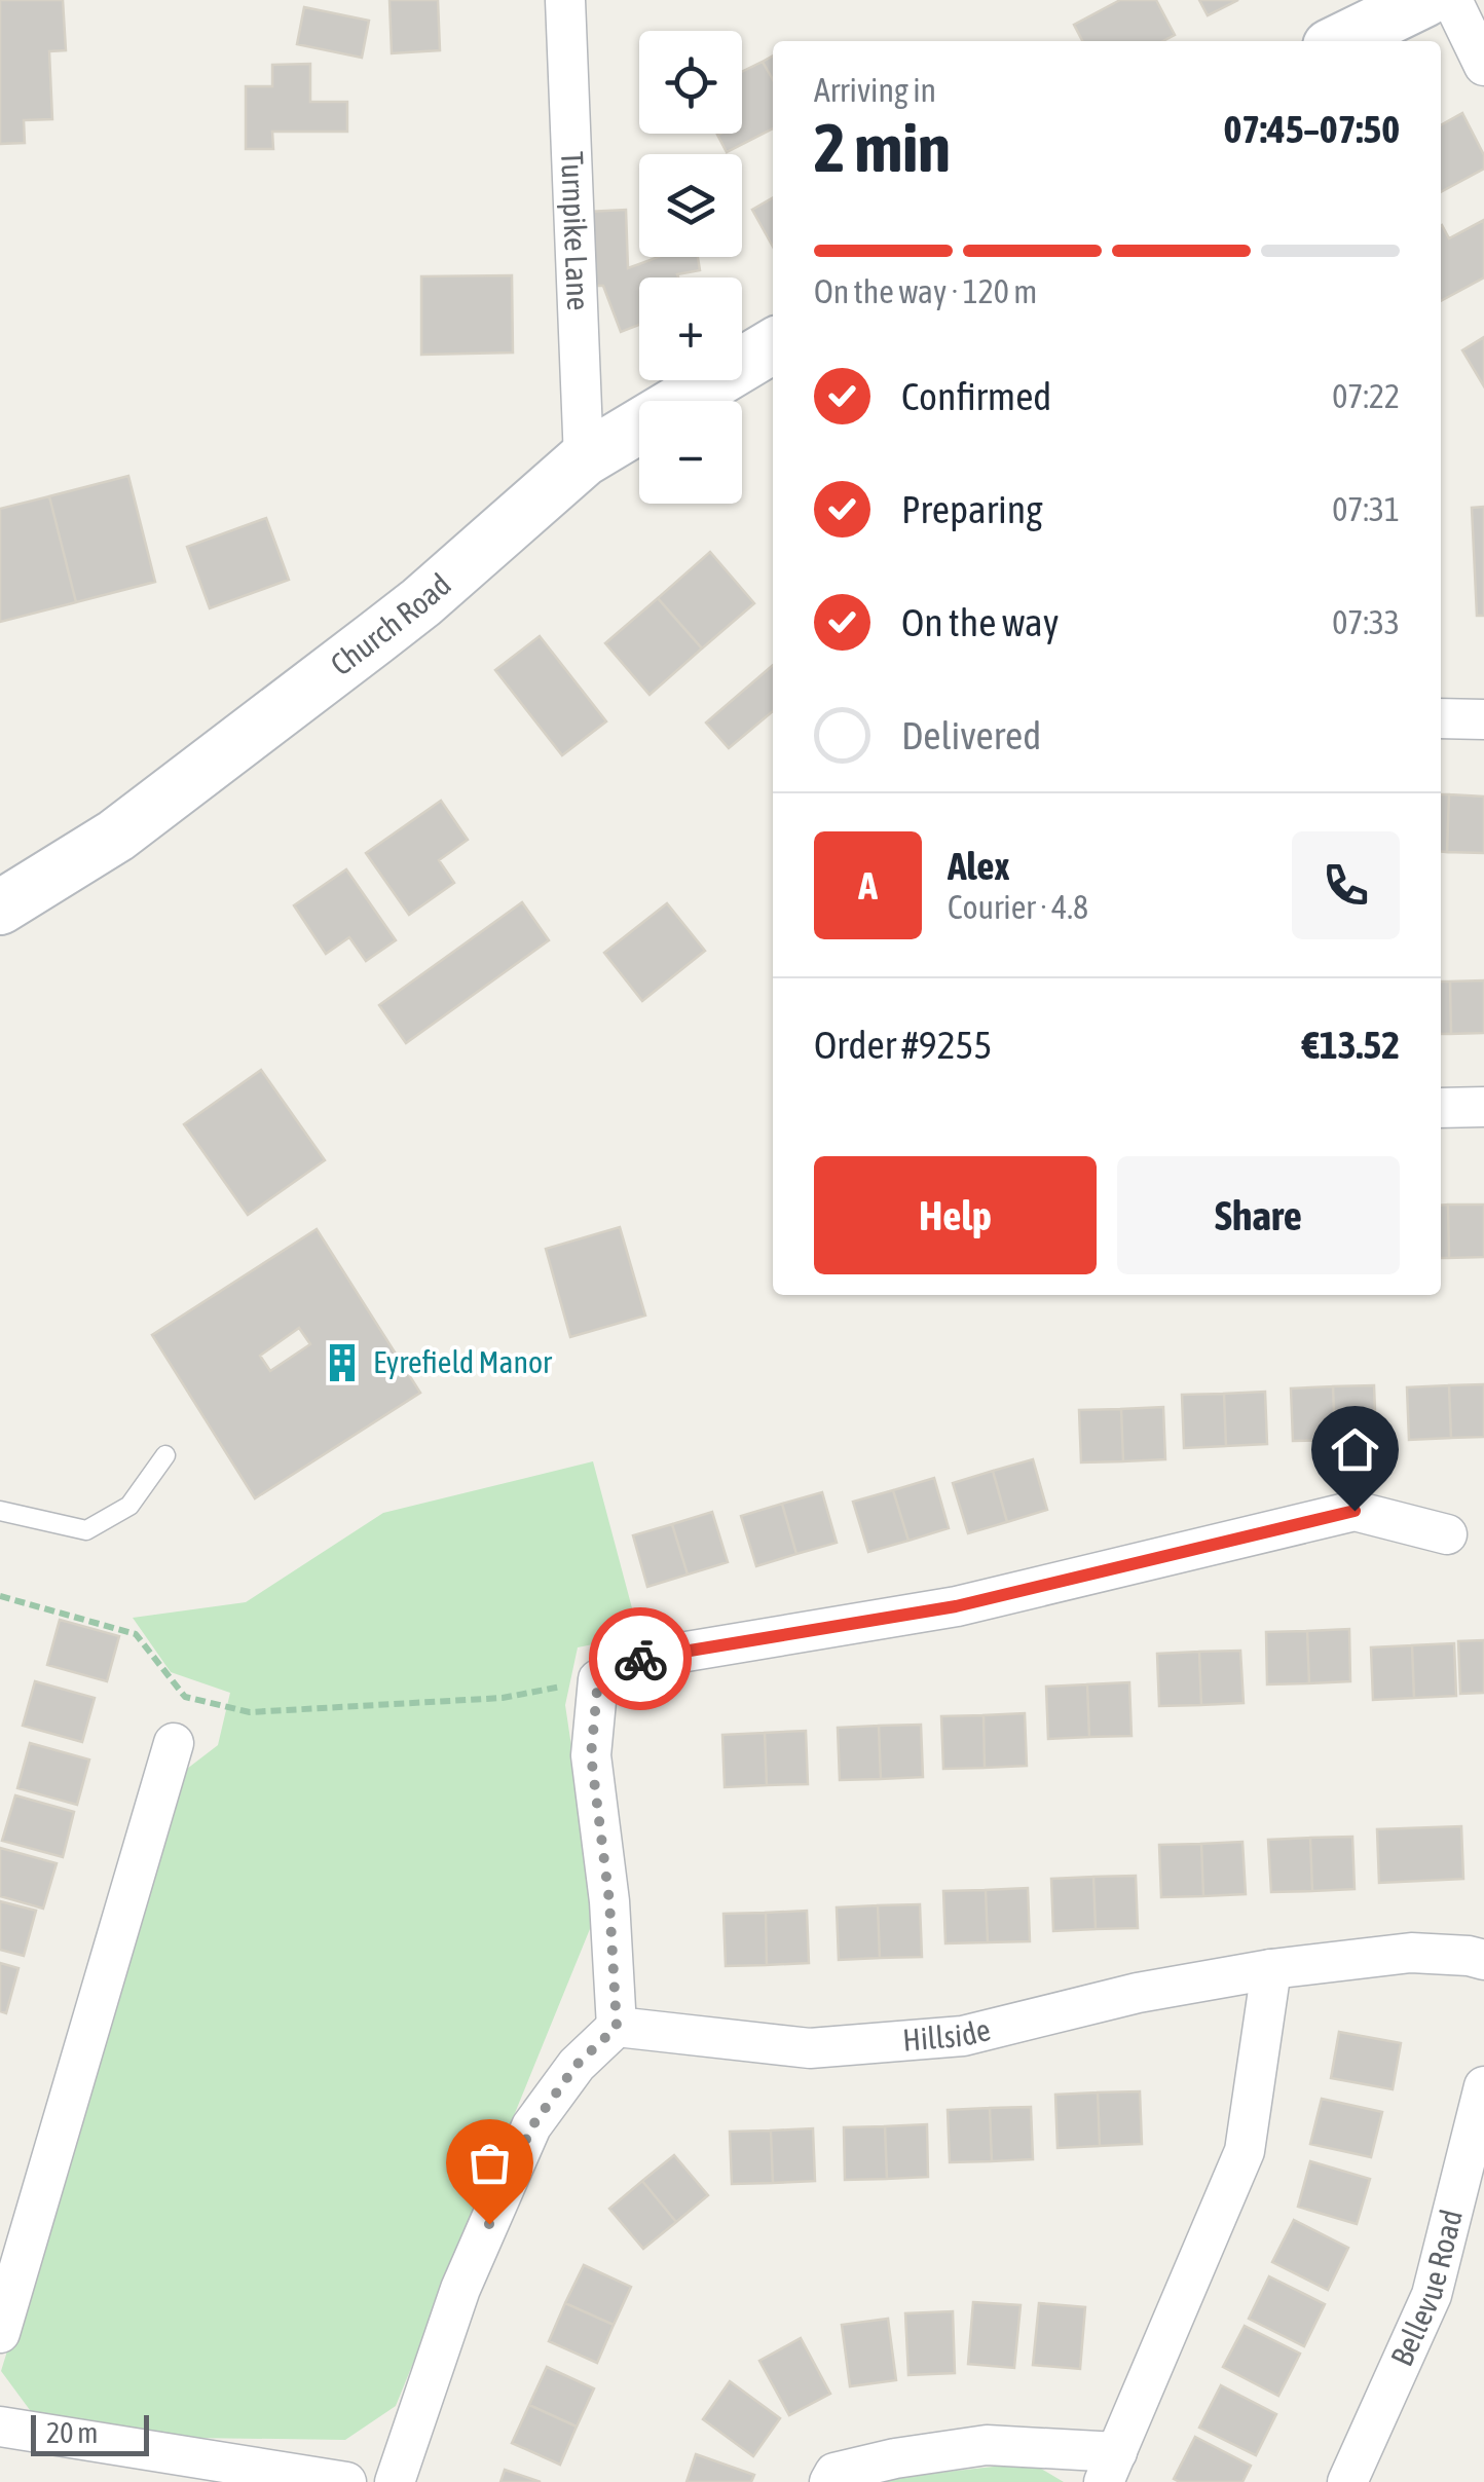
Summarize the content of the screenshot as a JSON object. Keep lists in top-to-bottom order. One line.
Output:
{"streets":{"main road":["Church Road"],"street":["Turnpike Lane","Hillside","Bellevue Road"]},"crossings":[["Turnpike Lane","Church Road"]],"places":{"building":["Eyrefield Manor"]},"scale_bar":"20 m","page":{"map_buttons":["+","−"],"heading":["2 min","Arriving in","07:45–07:50"],"panel":["Alex","Courier · 4.8","Order #9255","€13.52"],"bar":"On the way · 120 m","list":[["Confirmed","07:22"],["Preparing","07:31"],["On the way","07:33"],"Delivered"],"round":"A","buttons":["Help","Share"],"scale":"20 m"}}
